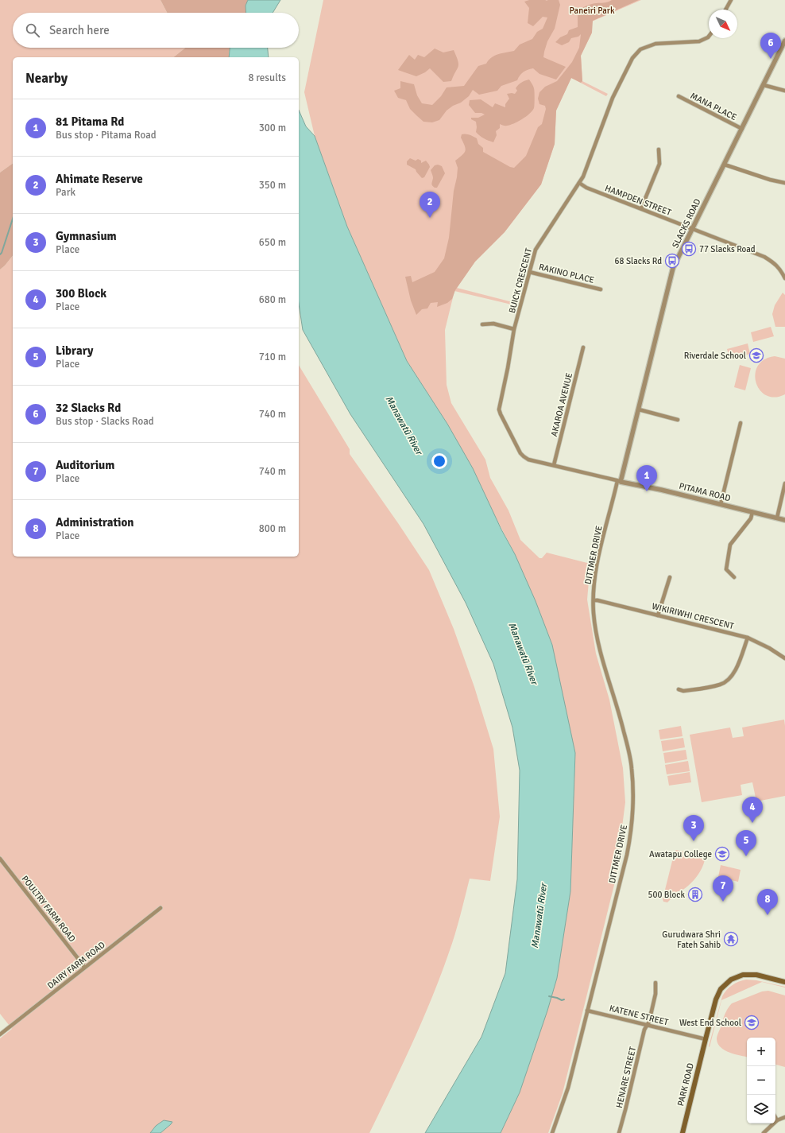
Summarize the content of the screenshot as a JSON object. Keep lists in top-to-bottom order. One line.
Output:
{"streets":{"main road":["PARK ROAD"],"street":["MANA PLACE","HAMPDEN STREET","SLACKS ROAD","RAKINO PLACE","BUICK CRESCENT","AKAROA AVENUE","PITAMA ROAD","DITTMER DRIVE","WIKIRIWHI CRESCENT","POULTRY FARM ROAD","DAIRY FARM ROAD","KATENE STREET","HENARE STREET"]},"crossings":[["MANA PLACE","SLACKS ROAD"],["HAMPDEN STREET","SLACKS ROAD"],["HAMPDEN STREET","BUICK CRESCENT"],["SLACKS ROAD","BUICK CRESCENT"],["SLACKS ROAD","PITAMA ROAD"],["SLACKS ROAD","DITTMER DRIVE"],["RAKINO PLACE","BUICK CRESCENT"],["BUICK CRESCENT","AKAROA AVENUE"],["BUICK CRESCENT","PITAMA ROAD"],["BUICK CRESCENT","DITTMER DRIVE"],["PITAMA ROAD","DITTMER DRIVE"],["DITTMER DRIVE","WIKIRIWHI CRESCENT"],["DITTMER DRIVE","KATENE STREET"],["POULTRY FARM ROAD","DAIRY FARM ROAD"],["KATENE STREET","HENARE STREET"],["KATENE STREET","PARK ROAD"]],"water":["Manawatū River"],"parks":["Paneiri Park"],"places":{"bus stop":["77 Slacks Road","68 Slacks Rd"],"school or university":["Riverdale School","Awatapu College","West End School"],"building":["500 Block"],"temple":["Gurudwara Shri Fateh Sahib"]},"north":"bottom right","page":{"search":"Search here","pins":["6","2","1","4","3","5","7","8"],"heading":["Nearby","8 results"],"list":[{"mark":"1","name":"81 Pitama Rd","note":"Bus stop · Pitama Road","value":"300 m"},{"mark":"2","name":"Ahimate Reserve","note":"Park","value":"350 m"},{"mark":"3","name":"Gymnasium","note":"Place","value":"650 m"},{"mark":"4","name":"300 Block","note":"Place","value":"680 m"},{"mark":"5","name":"Library","note":"Place","value":"710 m"},{"mark":"6","name":"32 Slacks Rd","note":"Bus stop · Slacks Road","value":"740 m"},{"mark":"7","name":"Auditorium","note":"Place","value":"740 m"},{"mark":"8","name":"Administration","note":"Place","value":"800 m"}],"map_buttons":["+","−"]}}
